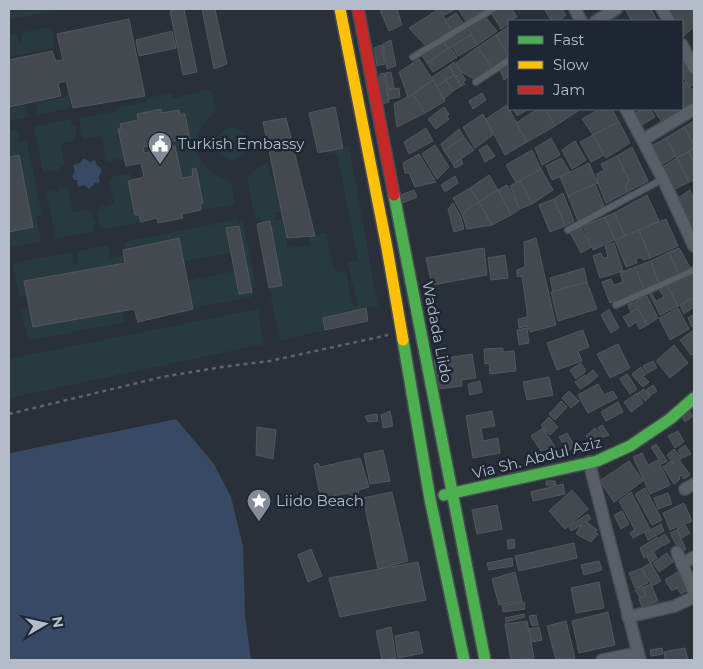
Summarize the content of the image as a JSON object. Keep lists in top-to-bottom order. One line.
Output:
{"streets":{"main road":["Wadada Liido","Via Sh. Abdul Aziz"]},"crossings":[["Wadada Liido","Via Sh. Abdul Aziz"]],"places":{"public building":["Turkish Embassy"],"place":["Liido Beach"]},"legend":["Fast","Slow","Jam"],"north":"right"}
